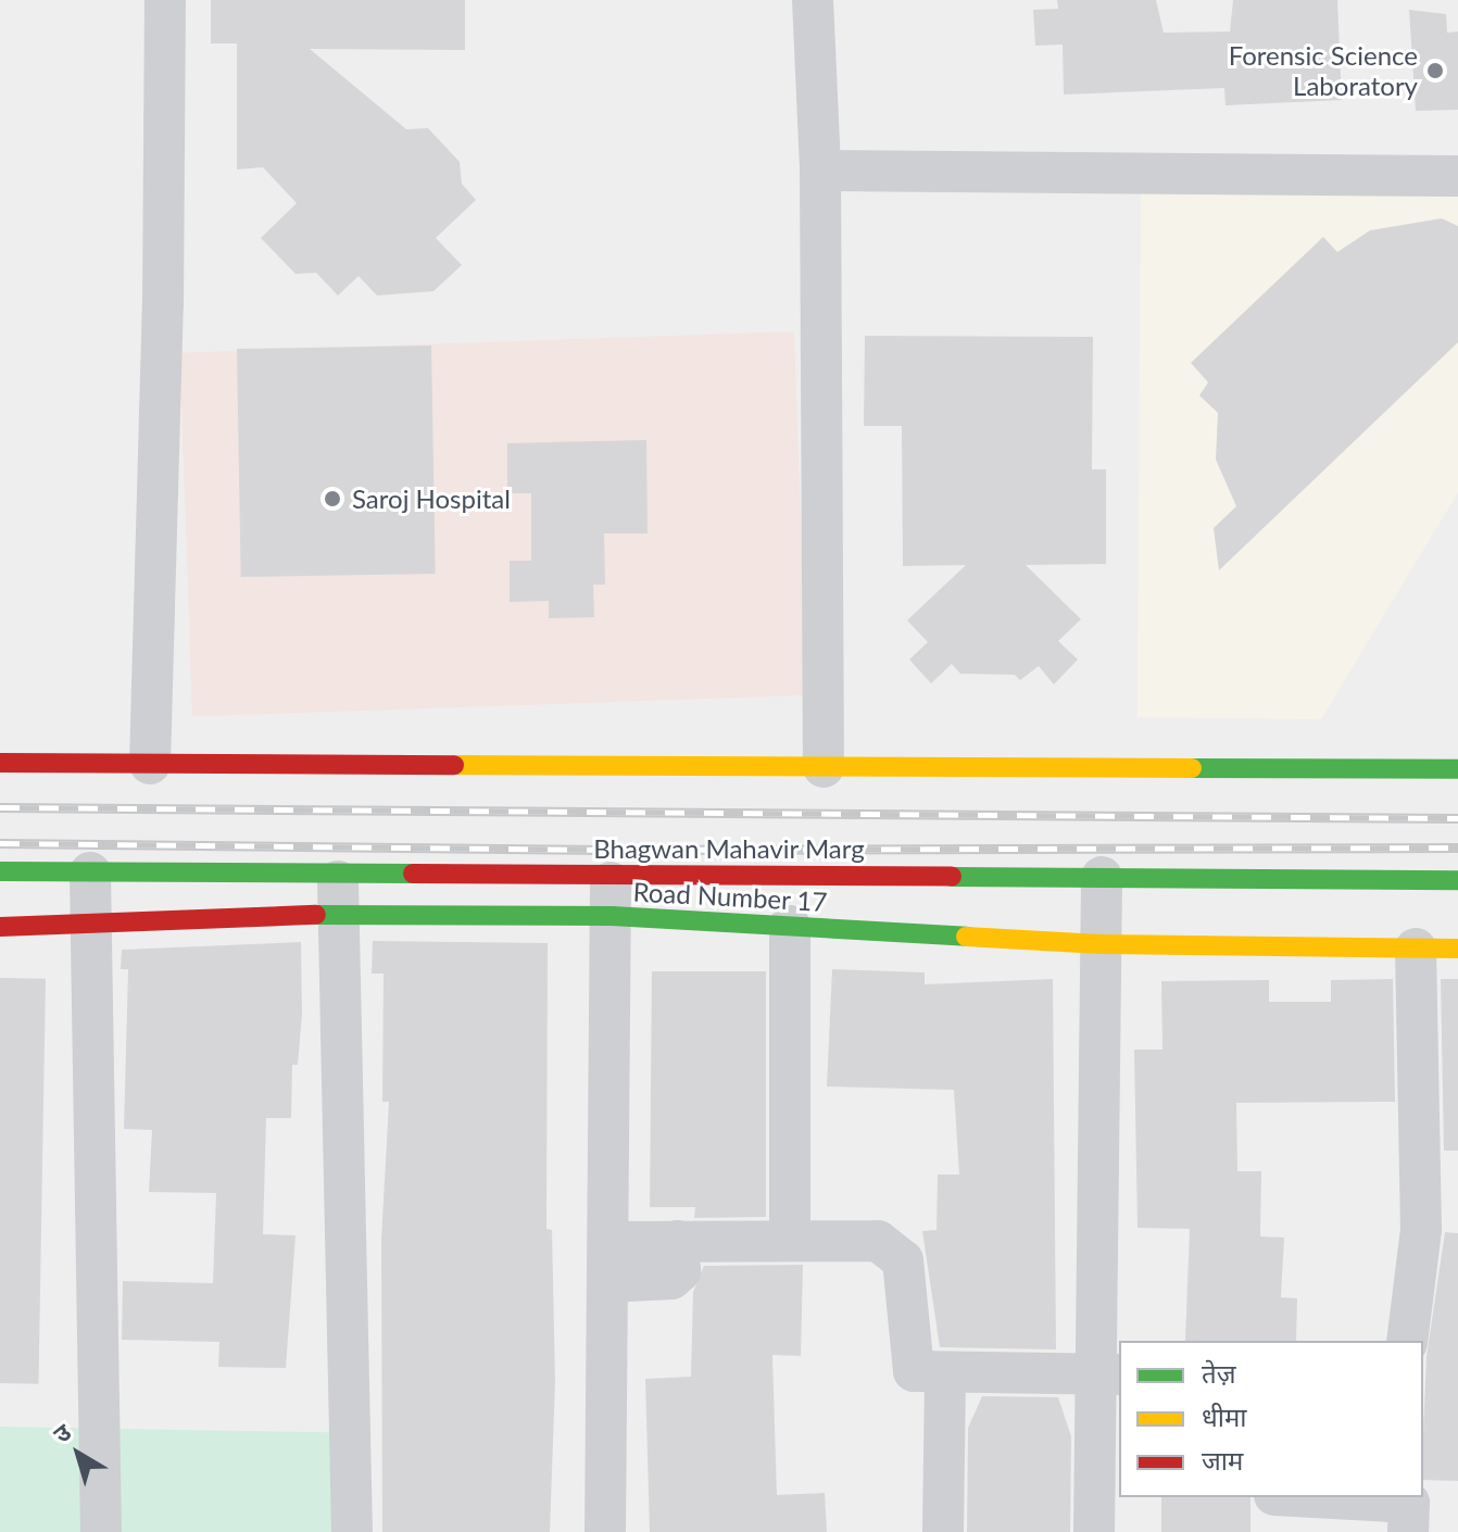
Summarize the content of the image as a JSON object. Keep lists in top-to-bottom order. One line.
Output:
{"streets":{"main road":["Bhagwan Mahavir Marg","Road Number 17"]},"places":["Forensic Science Laboratory","Saroj Hospital"],"legend":["तेज़","धीमा","जाम"],"north":"top left"}
